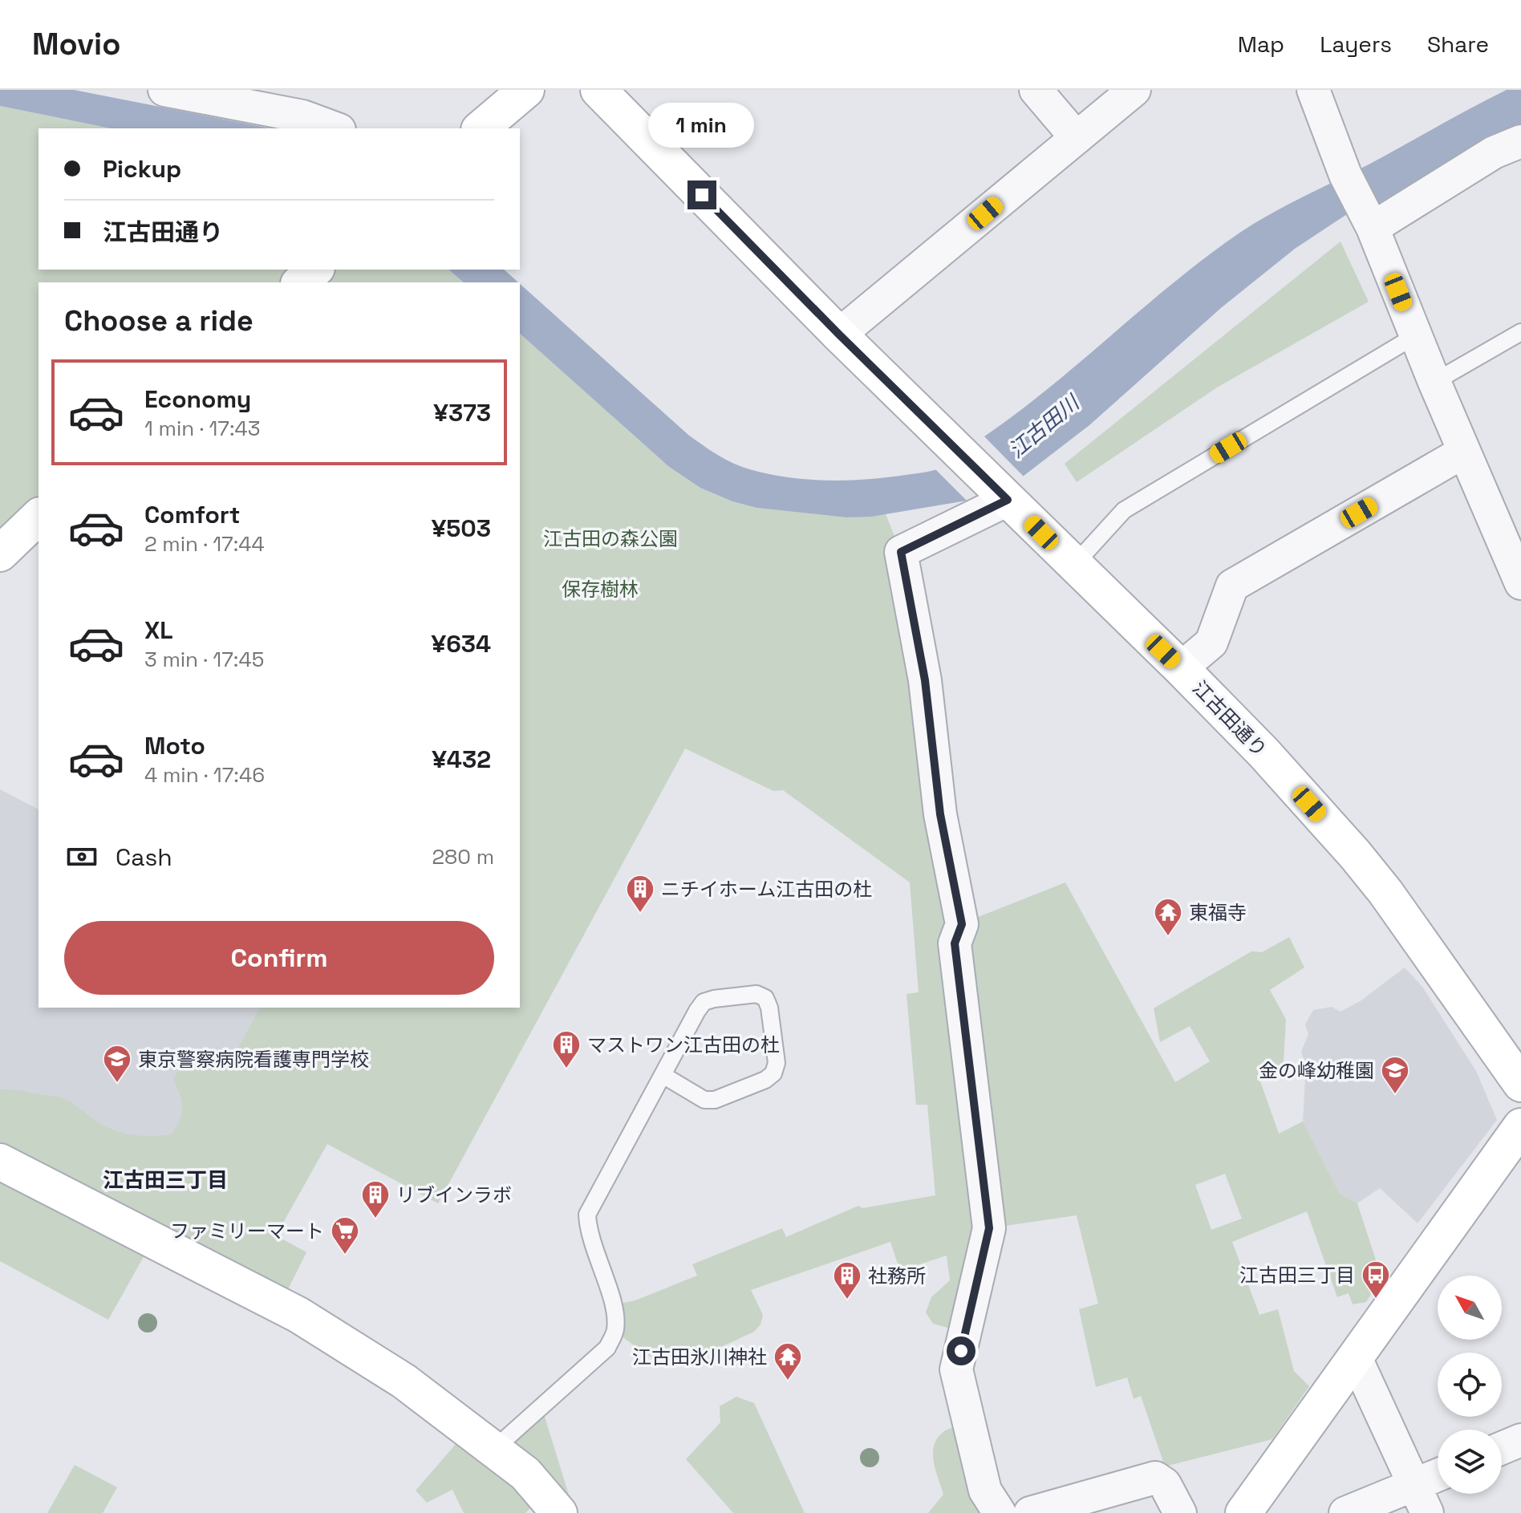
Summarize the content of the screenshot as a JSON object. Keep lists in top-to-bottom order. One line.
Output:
{"streets":{"street":["江古田通り"]},"districts":["江古田三丁目"],"water":["江古田川"],"parks":["江古田の森公園","保存樹林"],"places":{"building":["ニチイホーム江古田の杜","マストワン江古田の杜","リブインラボ","社務所"],"temple":["東福寺","江古田氷川神社"],"school or university":["東京警察病院看護専門学校","金の峰幼稚園"],"supermarket":["ファミリーマート"],"bus stop":["江古田三丁目"]},"north":"top left","page":{"header":"Movio","nav":["Map","Layers","Share"],"bubble":"1 min","banner":["Pickup","江古田通り"],"heading":"Choose a ride","list":[{"name":"Economy","note":"1 min · 17:43","value":"¥373"},{"name":"Comfort","note":"2 min · 17:44","value":"¥503"},{"name":"XL","note":"3 min · 17:45","value":"¥634"},{"name":"Moto","note":"4 min · 17:46","value":"¥432"}],"pay":["Cash","280 m"],"buttons":"Confirm"}}
